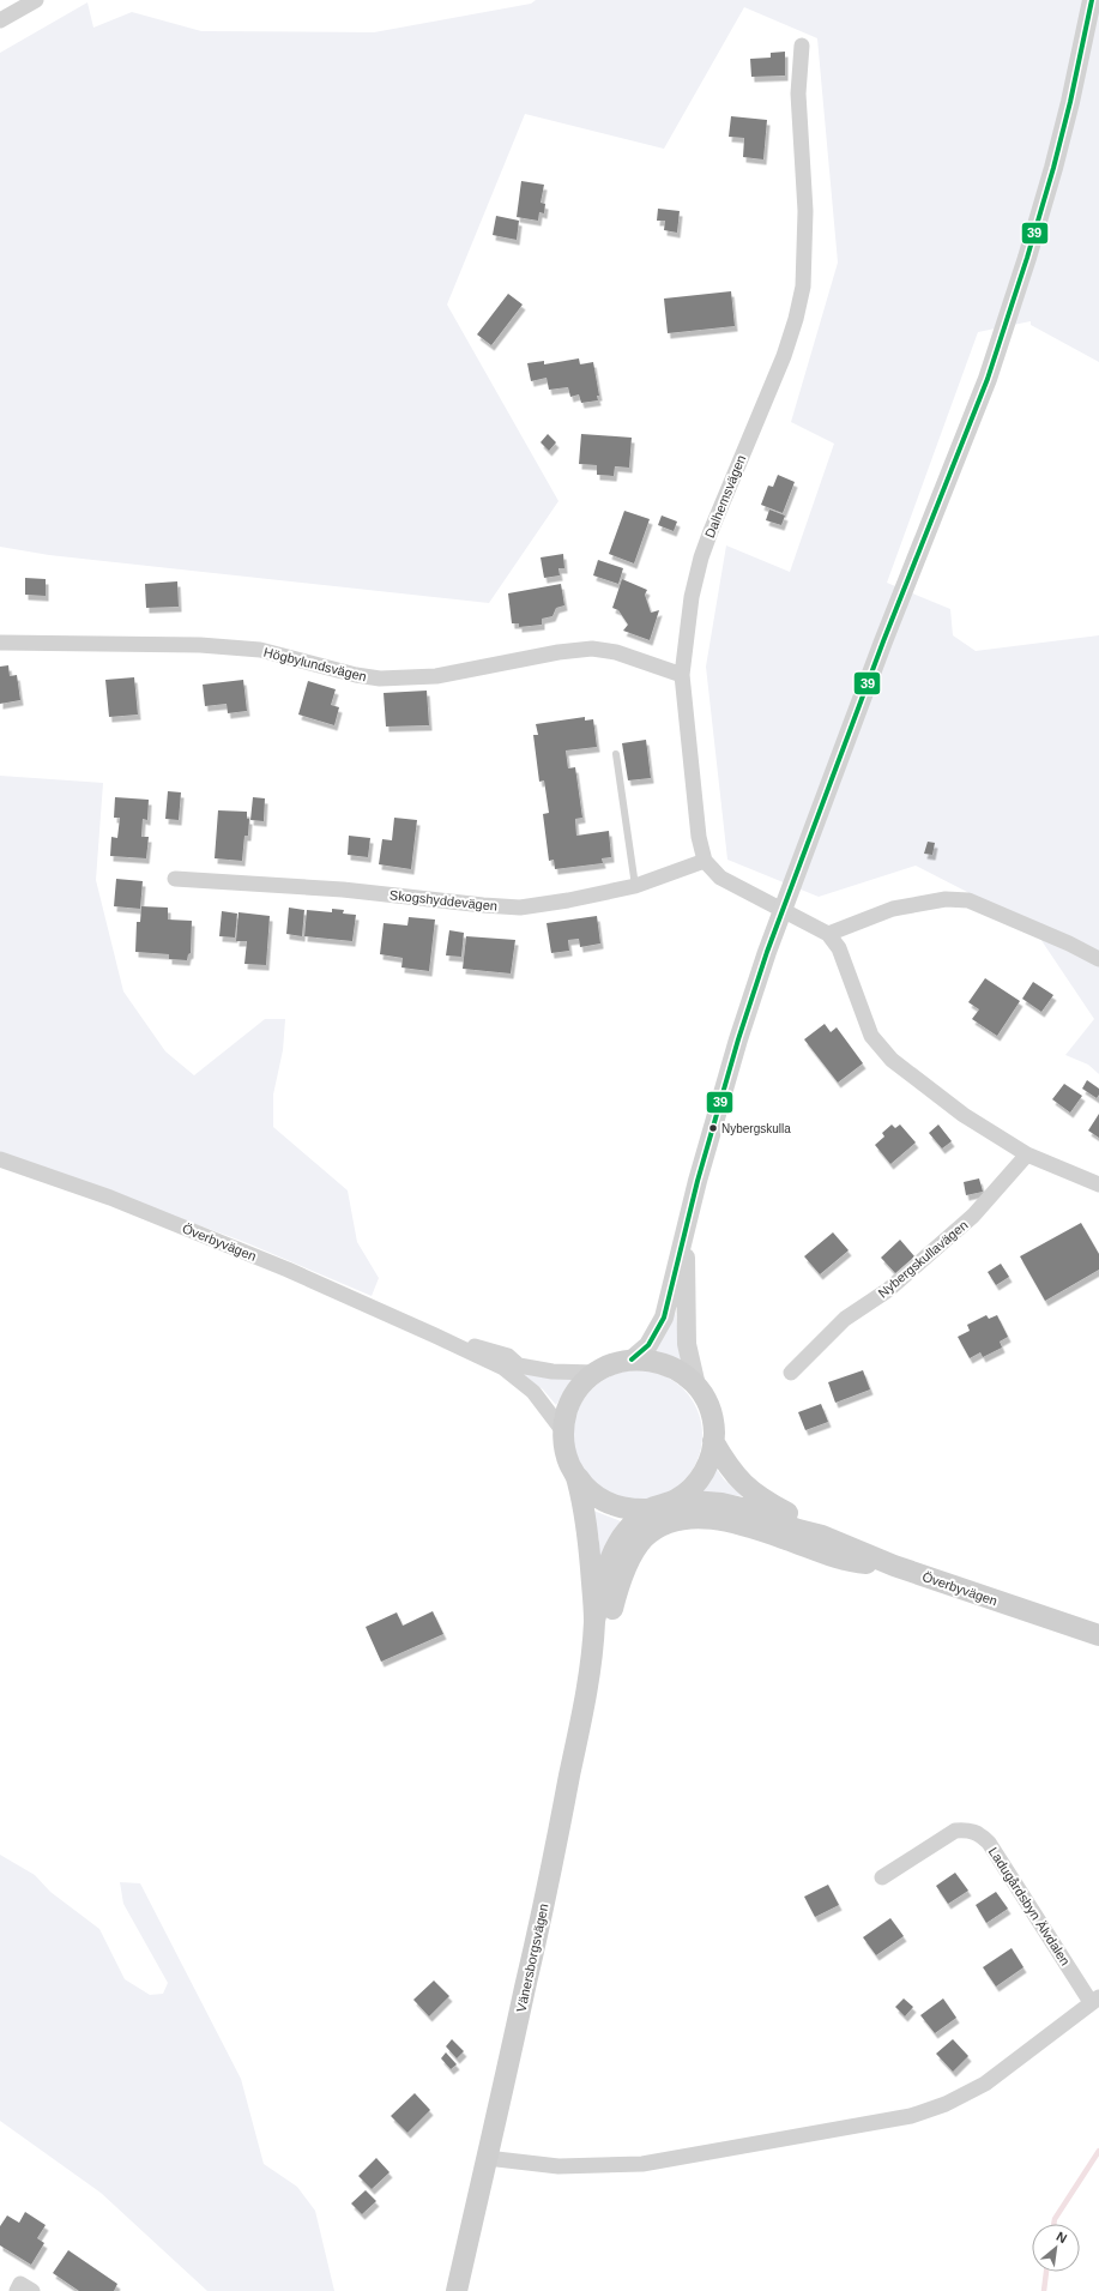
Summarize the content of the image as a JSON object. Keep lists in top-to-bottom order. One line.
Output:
{"streets":{"main road":["Överbyvägen","Vänersborgsvägen"],"street":["Dalhemsvägen","Högbylundsvägen","Skogshyddevägen","Nybergskullavägen","Ladugårdsbyn Älvdalen"]},"crossings":[["Dalhemsvägen","Högbylundsvägen"],["Dalhemsvägen","Skogshyddevägen"],["Dalhemsvägen","Vänersborgsvägen"],["Överbyvägen","Vänersborgsvägen"]],"places":["Nybergskulla"],"lines":["transit line 39"],"north":"top right"}
